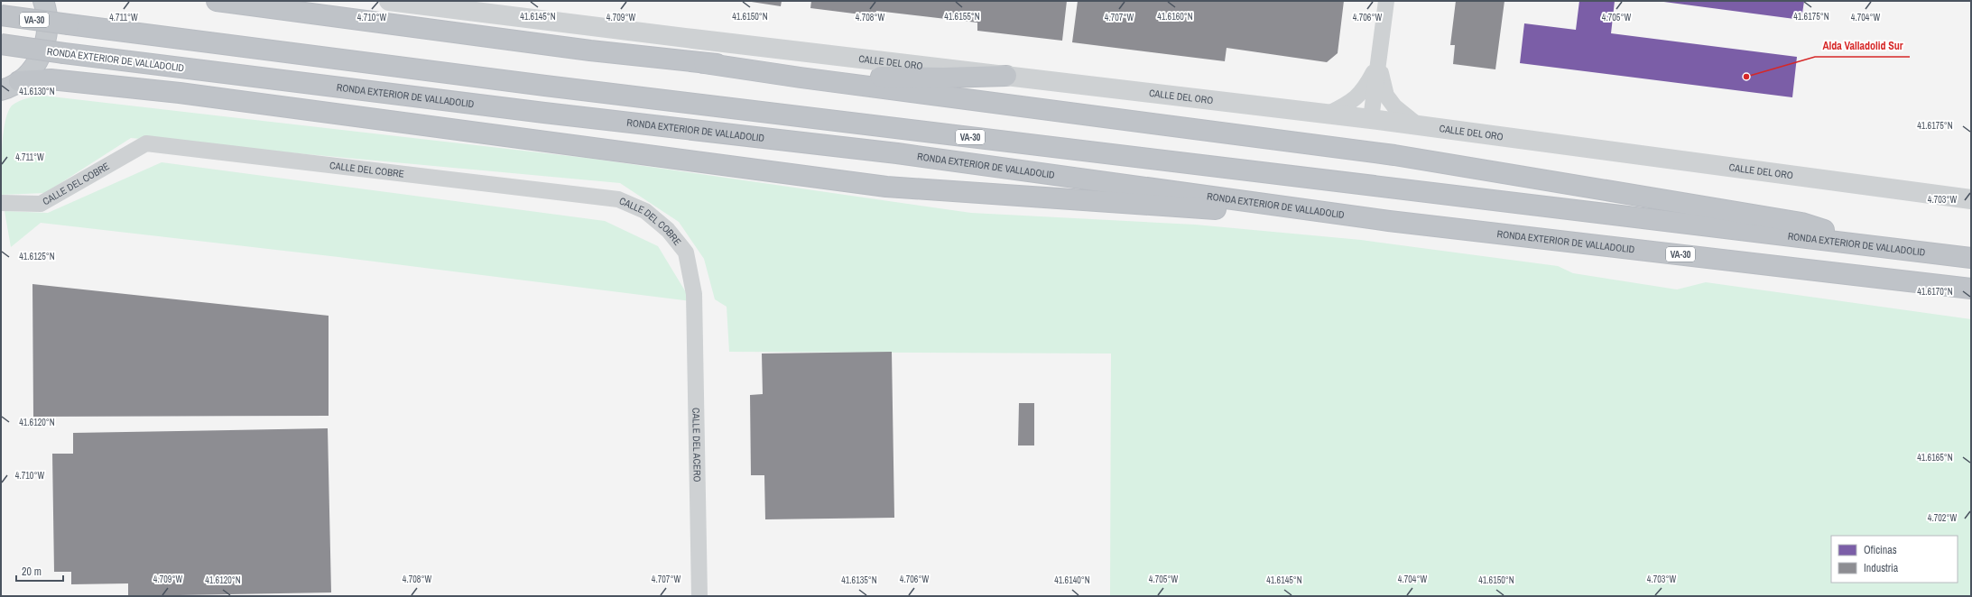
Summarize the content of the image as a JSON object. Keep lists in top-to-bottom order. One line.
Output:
{"streets":{"highway":["VA-30","RONDA EXTERIOR DE VALLADOLID"],"street":["CALLE DEL ORO","CALLE DEL COBRE","CALLE DEL ACERO"]},"crossings":[["CALLE DEL COBRE","CALLE DEL ACERO"]],"places":["Alda Valladolid Sur"],"legend":["Oficinas","Industria"],"scale_bar":"20 m","coordinates":["41.6145°N","41.6150°N","41.6155°N","41.6160°N","41.6175°N","4.710°W","4.711°W","4.709°W","4.708°W","4.707°W","4.706°W","4.705°W","4.704°W","41.6130°N","4.703°W","41.6125°N","41.6170°N","41.6120°N","41.6165°N","4.702°W","41.6135°N","41.6140°N"]}
